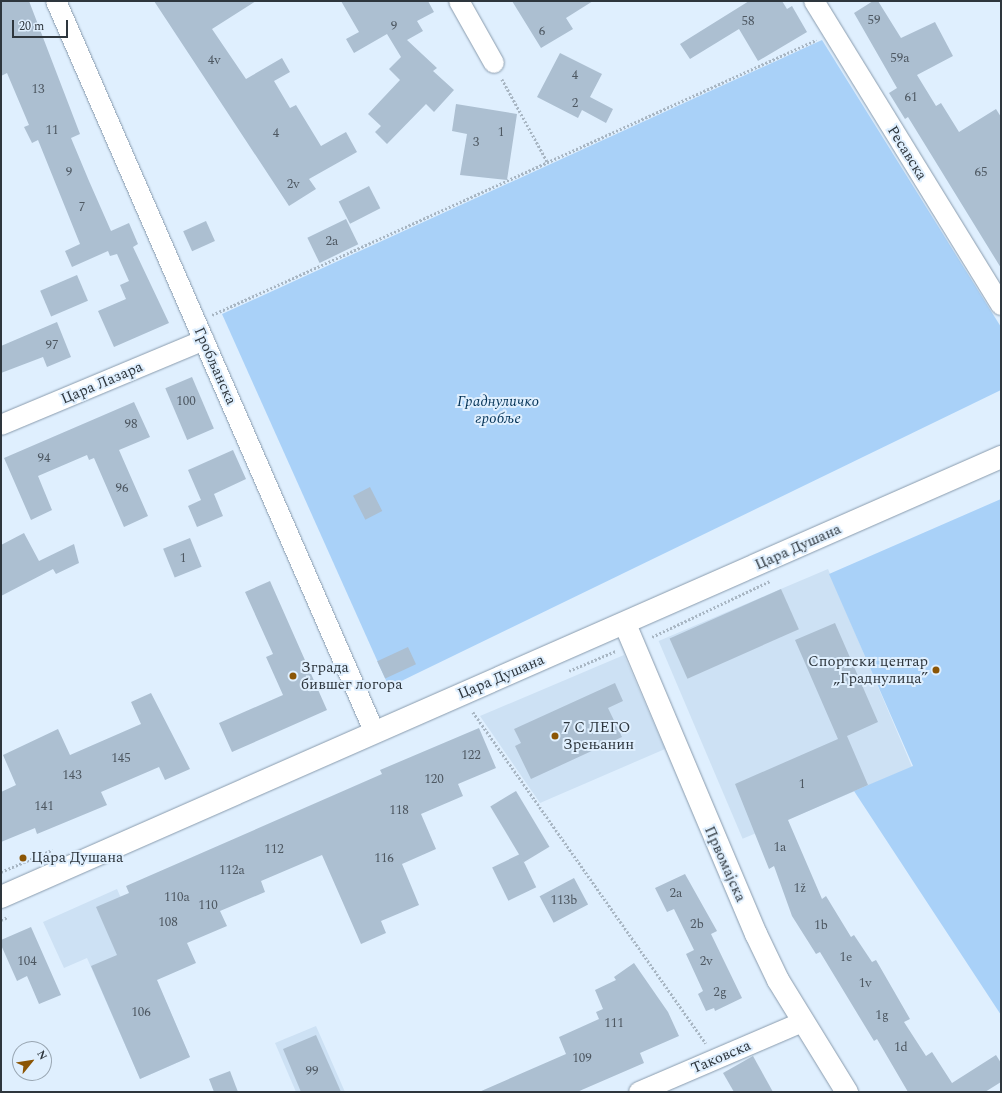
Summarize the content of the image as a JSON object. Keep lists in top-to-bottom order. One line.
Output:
{"streets":{"street":["Ресавска","Гробљанска","Цара Лазара","Цара Душана","Првомајска","Таковска"]},"crossings":[["Гробљанска","Цара Лазара"],["Гробљанска","Цара Душана"],["Цара Душана","Првомајска"],["Првомајска","Таковска"]],"parks":["Граднуличко гробље"],"places":["Спортски центар „Граднулица”","Зграда бившег логора","7 С ЛЕГО Зрењанин","Цара Душана"],"house_numbers":["59","58","9","6","59a","4v","4","13","61","2","11","1","4","3","9","65","2v","7","2a","97","100","98","94","96","1","122","145","143","120","1","141","118","1a","112","116","112a","1ž","2a","110a","113b","110","108","2b","1b","1e","104","2v","1v","2g","106","1g","111","1d","109","99"],"scale_bar":"20 m","north":"top right"}
